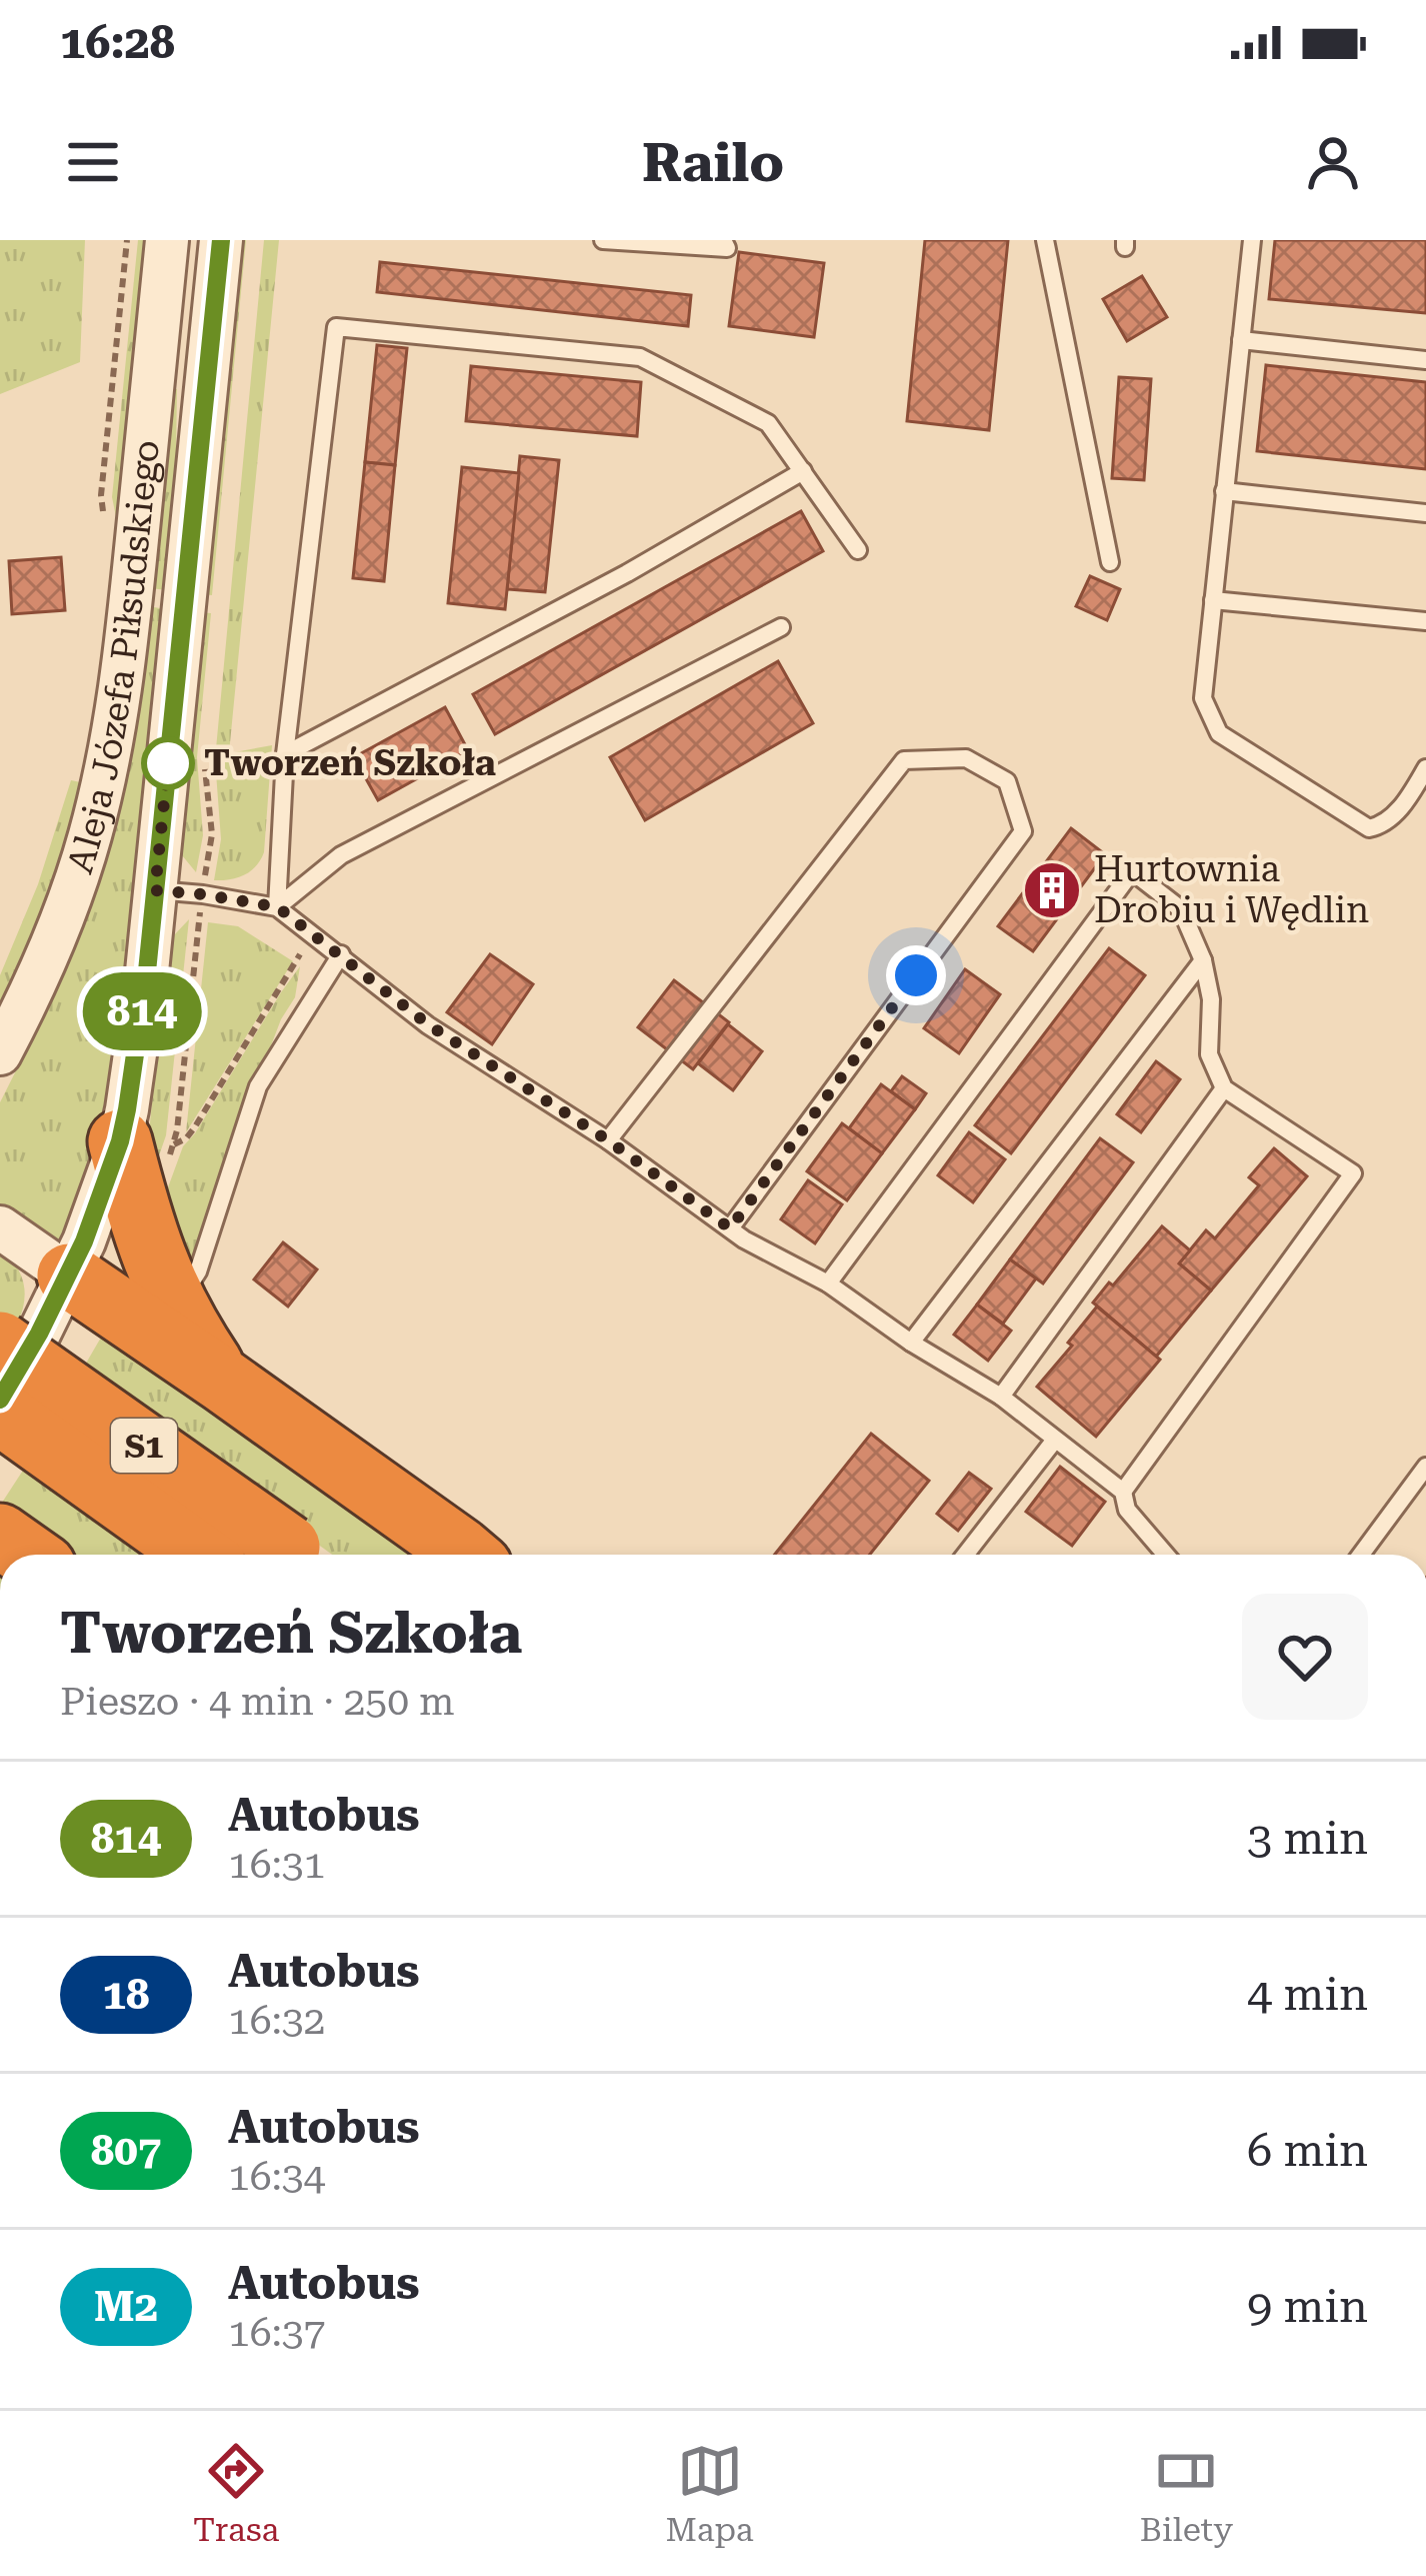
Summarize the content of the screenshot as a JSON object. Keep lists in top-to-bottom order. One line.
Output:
{"streets":{"highway":["S1"],"street":["Aleja Józefa Piłsudskiego"]},"places":{"other":["Tworzeń Szkoła"],"building":["Hurtownia Drobiu i Wędlin"]},"lines":["bus line 814"],"page":{"status":"16:28","header":"Railo","on_map":"814","heading":["Tworzeń Szkoła","Pieszo · 4 min · 250 m"],"list":[{"mark":"814","name":"Autobus","note":"16:31","value":"3 min"},{"mark":"18","name":"Autobus","note":"16:32","value":"4 min"},{"mark":"807","name":"Autobus","note":"16:34","value":"6 min"},{"mark":"M2","name":"Autobus","note":"16:37","value":"9 min"}],"tabs":["Trasa","Mapa","Bilety"]}}
